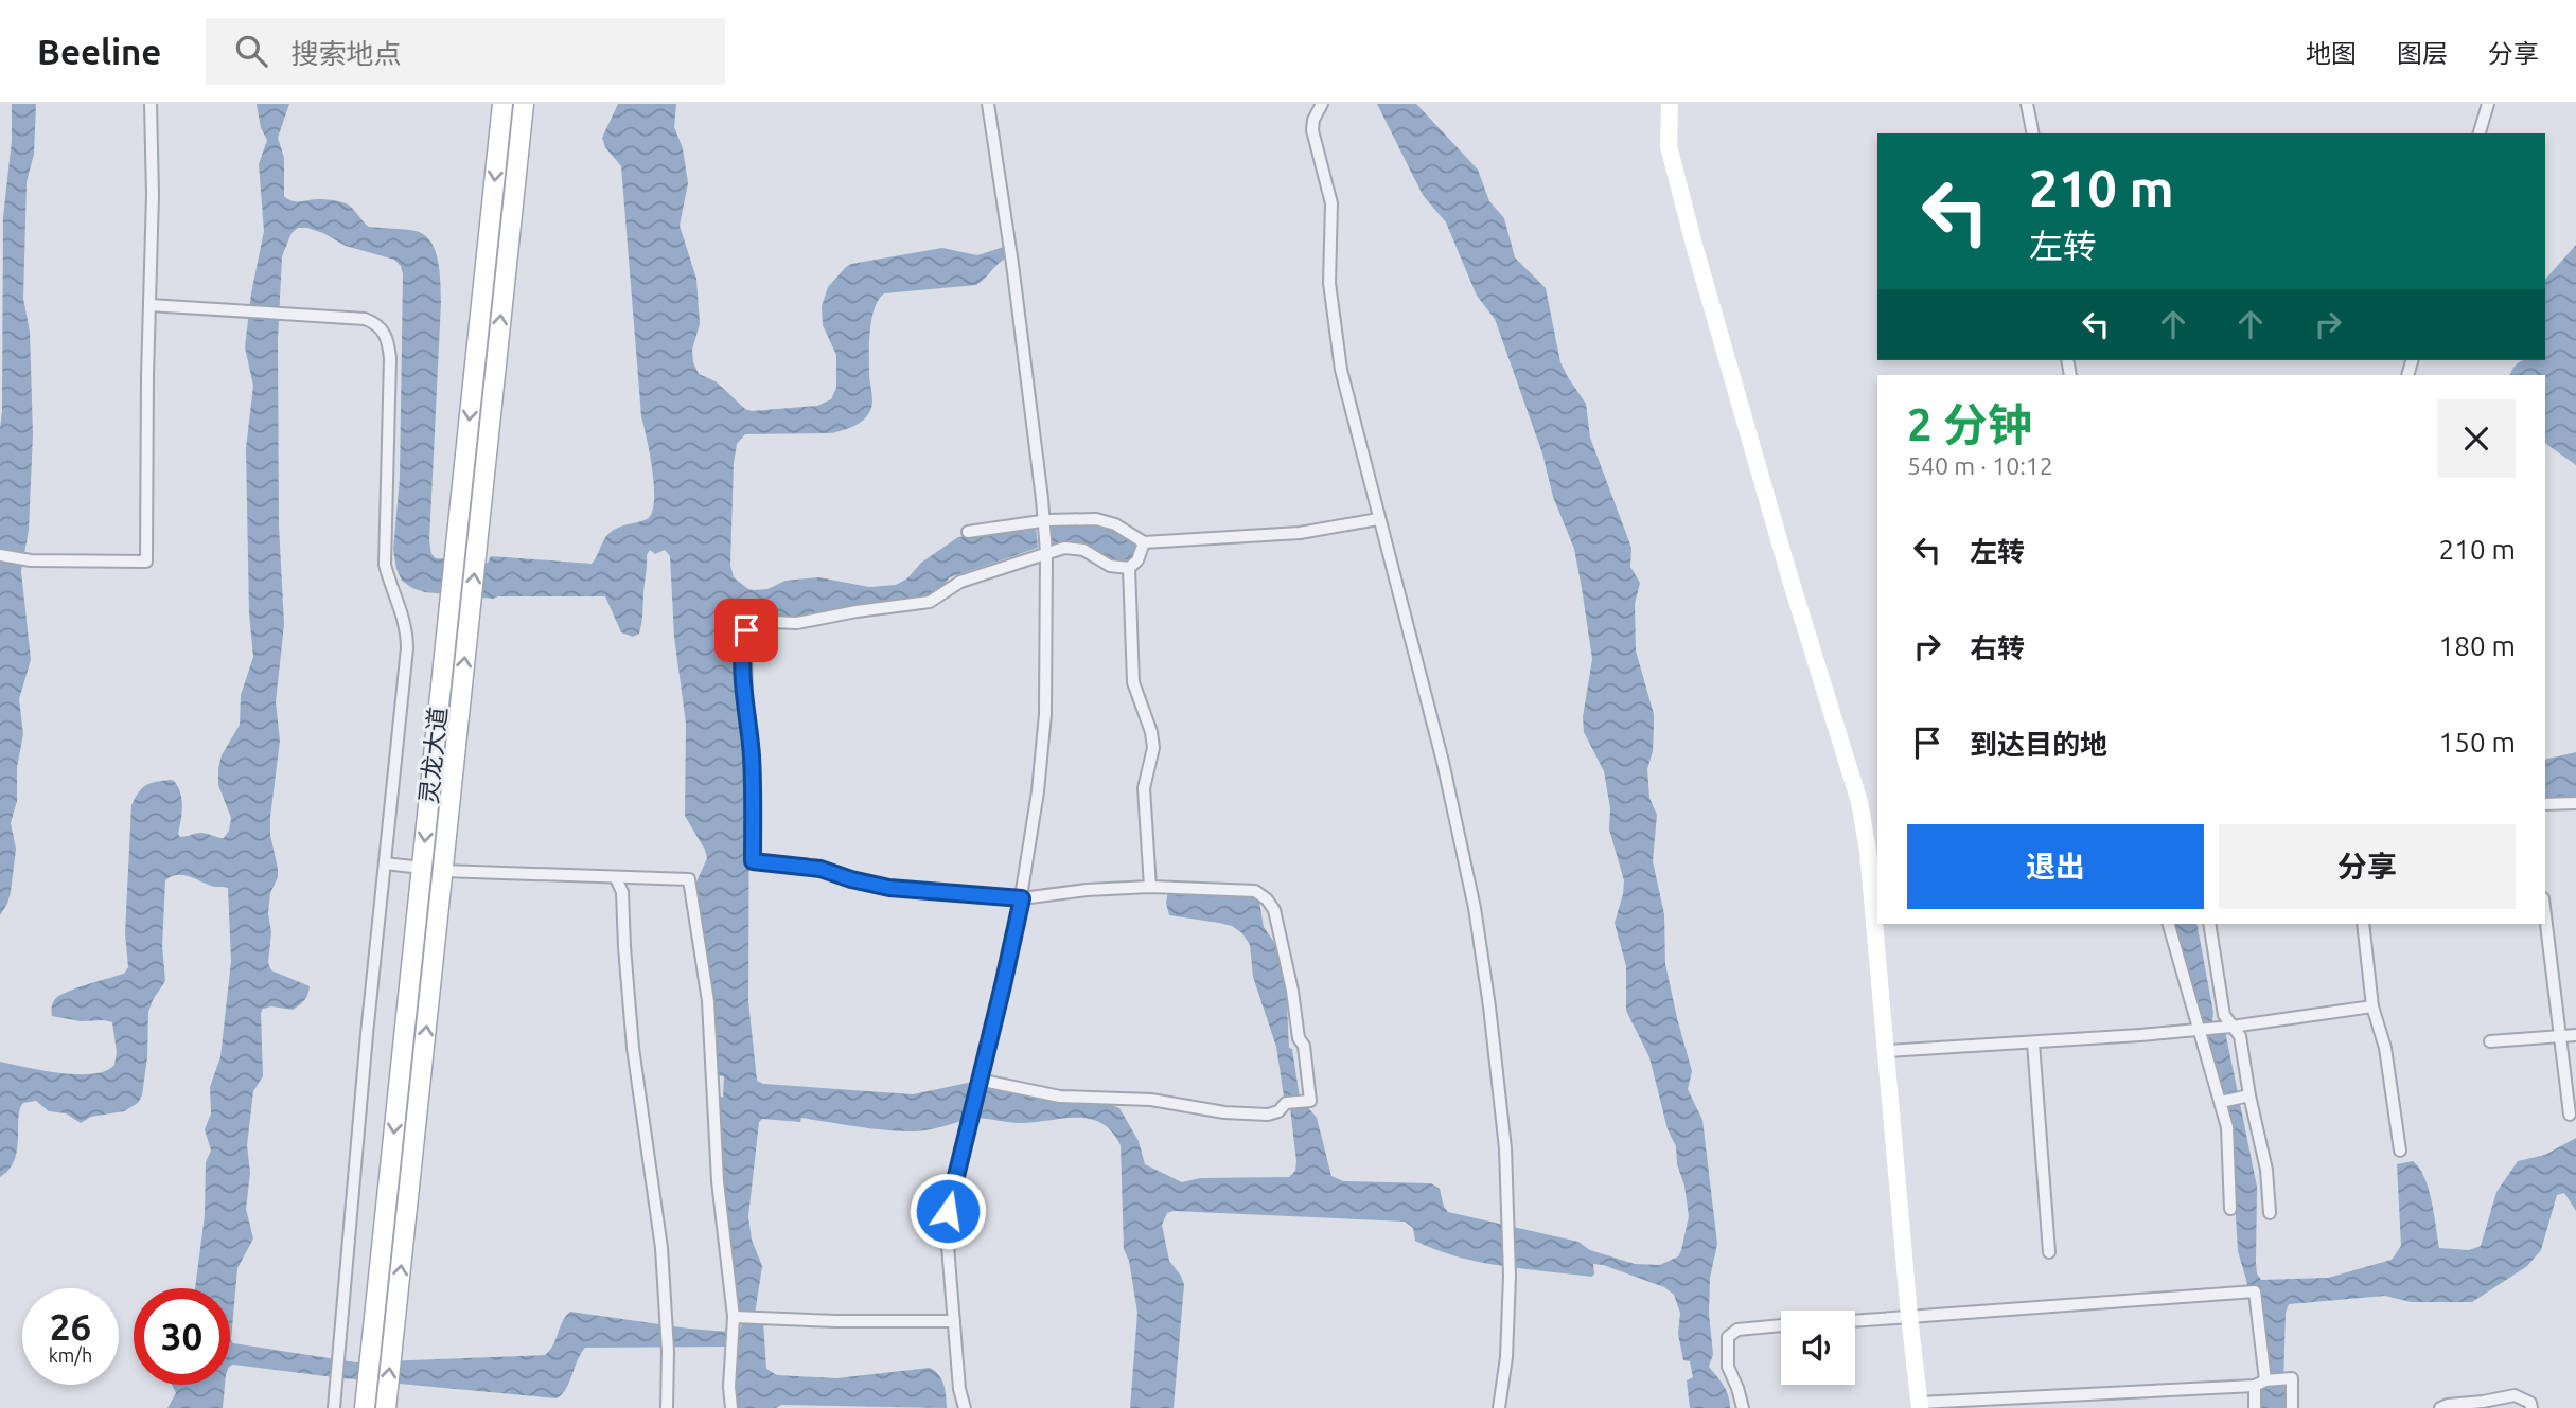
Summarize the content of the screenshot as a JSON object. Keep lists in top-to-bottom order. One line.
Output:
{"streets":{"main road":["灵龙大道"]},"page":{"header":"Beeline","search":"搜索地点","nav":["地图","图层","分享"],"turn":["210 m","左转"],"heading":["2 分钟","540 m · 10:12"],"list":[{"name":"左转","value":"210 m"},{"name":"右转","value":"180 m"},{"name":"到达目的地","value":"150 m"}],"buttons":["退出","分享"],"speed":"26 km/h","limit":"30"}}
